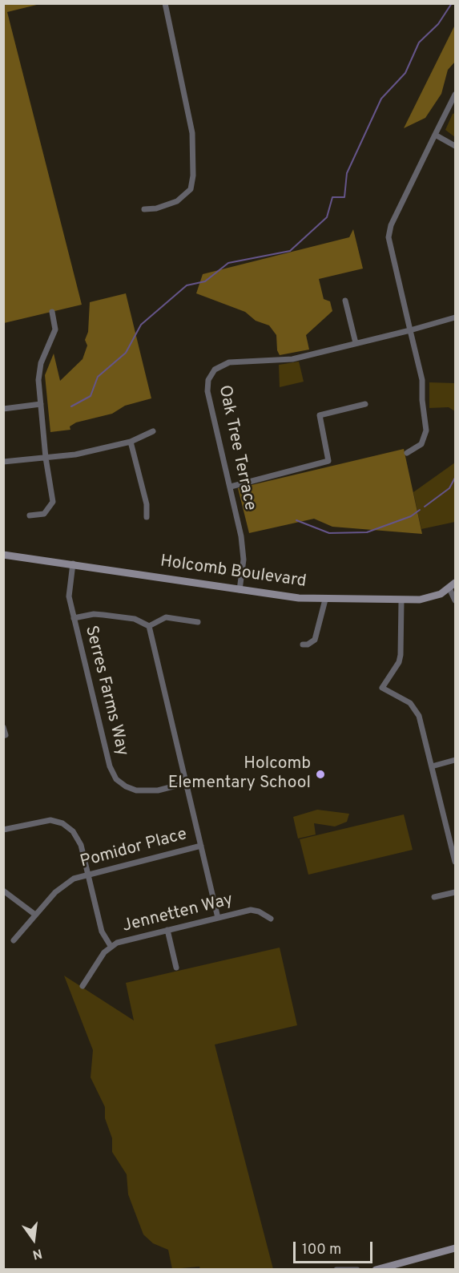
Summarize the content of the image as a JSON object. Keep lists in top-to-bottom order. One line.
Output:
{"streets":{"street":["Oak Tree Terrace","Holcomb Boulevard","Serres Farms Way","Pomidor Place","Jennetten Way"]},"crossings":[["Oak Tree Terrace","Holcomb Boulevard"],["Holcomb Boulevard","Serres Farms Way"]],"places":["Holcomb Elementary School"],"scale_bar":"100 m","north":"bottom"}
